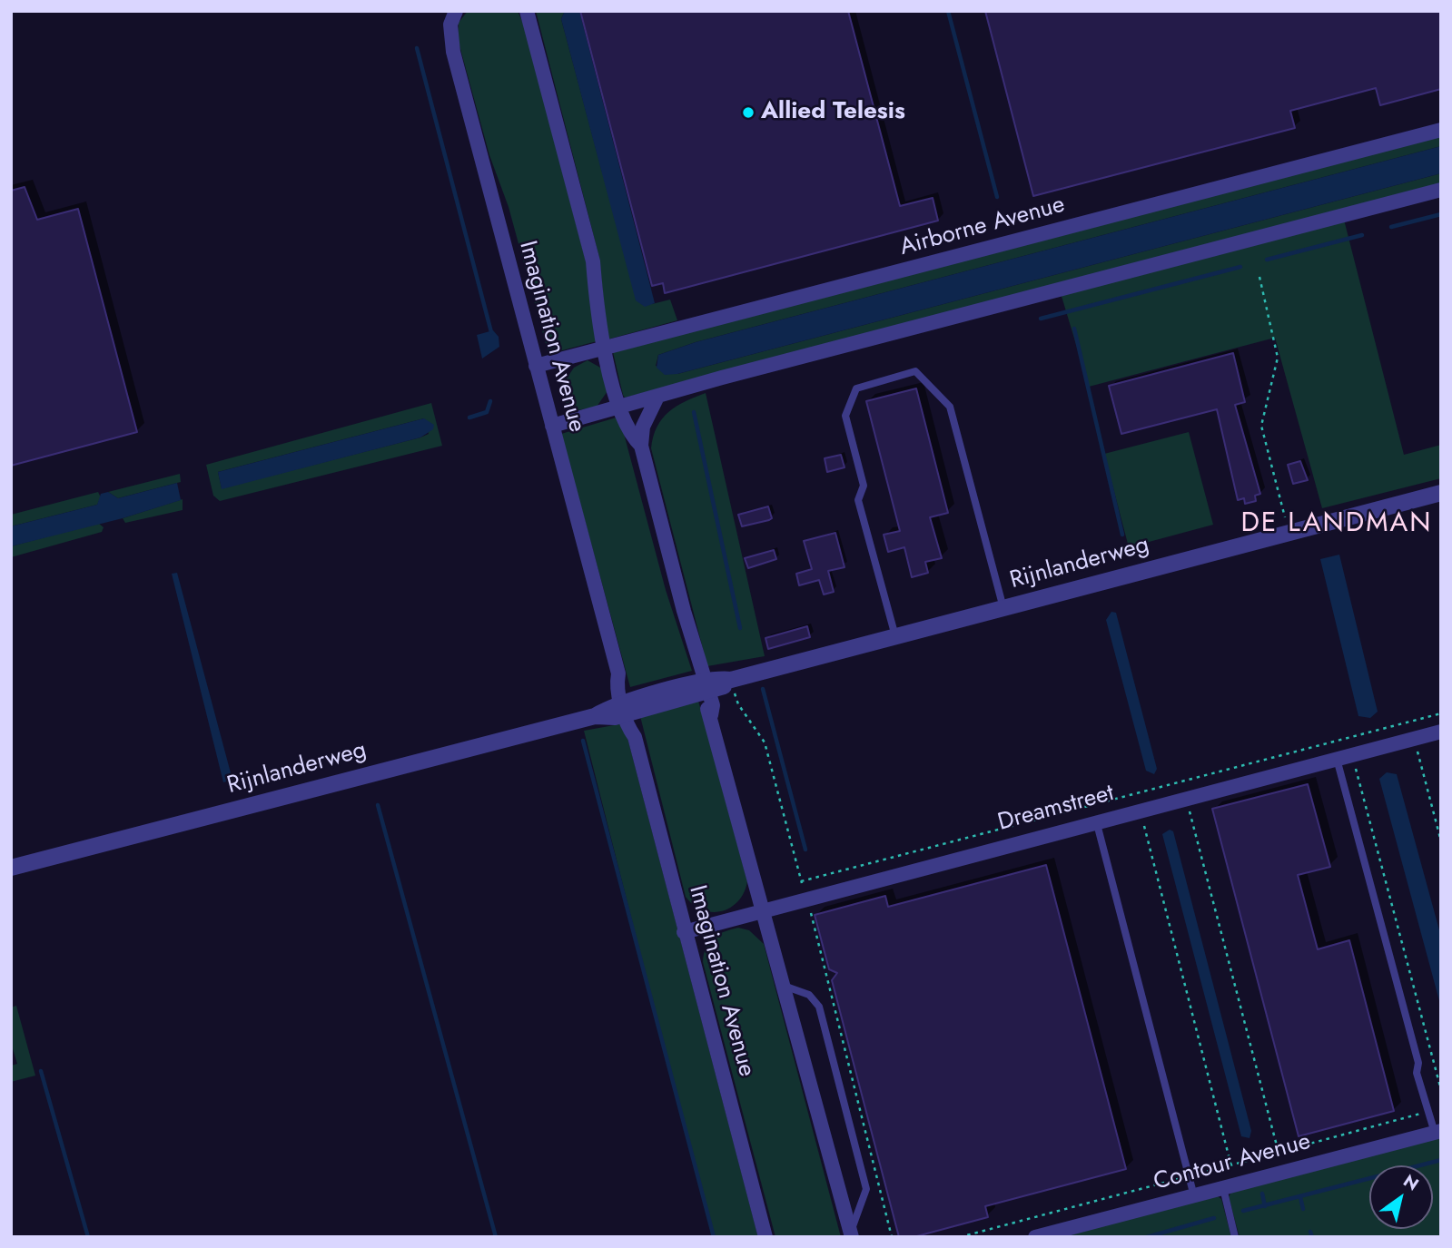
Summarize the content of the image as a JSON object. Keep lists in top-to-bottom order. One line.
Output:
{"streets":{"street":["Airborne Avenue","Imagination Avenue","Rijnlanderweg","Dreamstreet","Contour Avenue"]},"crossings":[["Airborne Avenue","Imagination Avenue"],["Imagination Avenue","Rijnlanderweg"],["Imagination Avenue","Dreamstreet"]],"districts":["DE LANDMAN"],"places":["Allied Telesis"],"north":"top right"}
